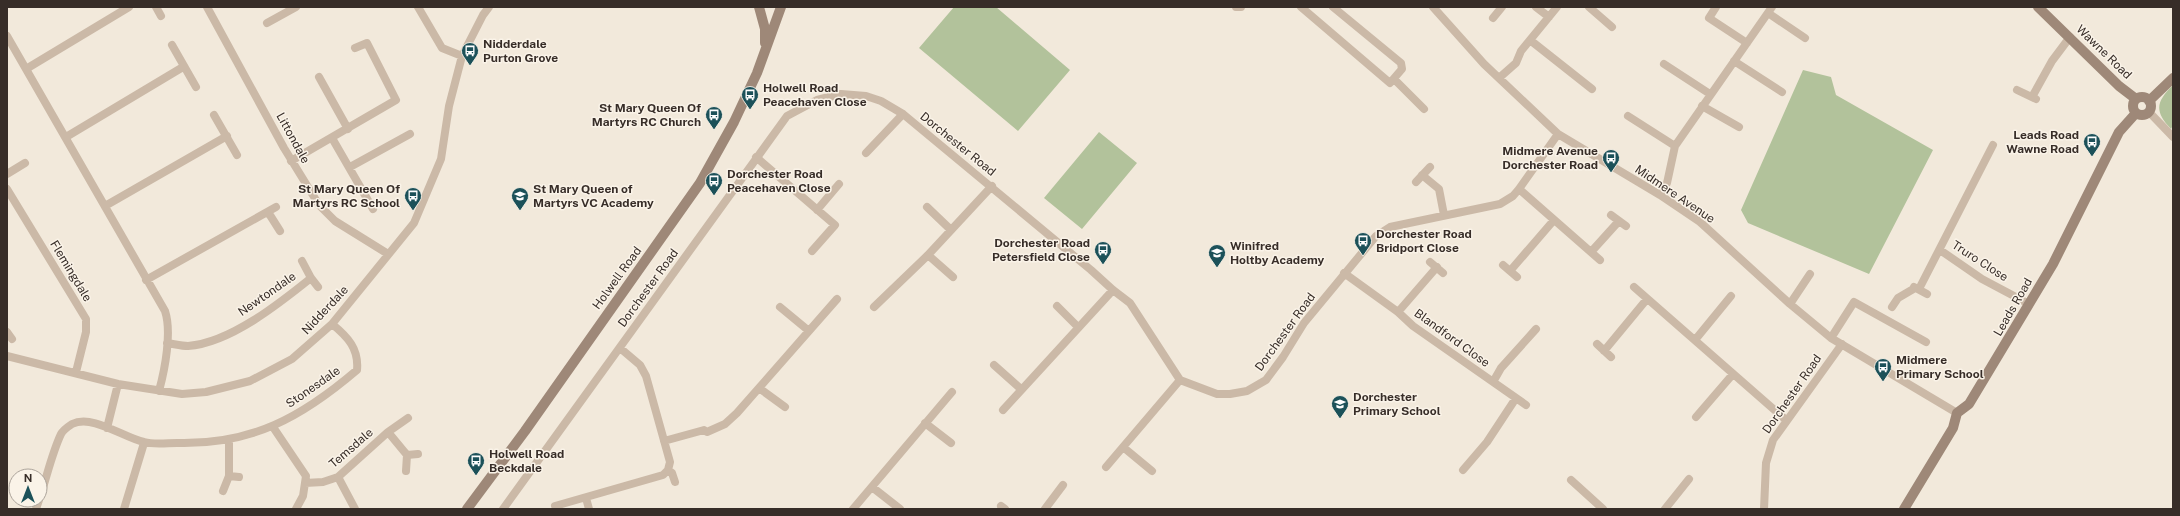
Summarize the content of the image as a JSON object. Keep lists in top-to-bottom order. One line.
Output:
{"streets":{"street":["Wawne Road","Littondale","Dorchester Road","Midmere Avenue","Truro Close","Flemingdale","Holwell Road","Newtondale","Leads Road","Nidderdale","Blandford Close","Stonesdale","Temsdale"]},"crossings":[["Wawne Road","Leads Road"],["Littondale","Nidderdale"],["Dorchester Road","Midmere Avenue"],["Dorchester Road","Blandford Close"],["Midmere Avenue","Leads Road"],["Truro Close","Leads Road"],["Flemingdale","Nidderdale"],["Nidderdale","Stonesdale"]],"places":{"bus stop":["Nidderdale Purton Grove","Holwell Road Peacehaven Close","St Mary Queen Of Martyrs RC Church","Leads Road Wawne Road","Midmere Avenue Dorchester Road","Dorchester Road Peacehaven Close","St Mary Queen Of Martyrs RC School","Dorchester Road Bridport Close","Dorchester Road Petersfield Close","Midmere Primary School","Holwell Road Beckdale"],"school or university":["St Mary Queen of Martyrs VC Academy","Winifred Holtby Academy","Dorchester Primary School"]},"north":"top"}
